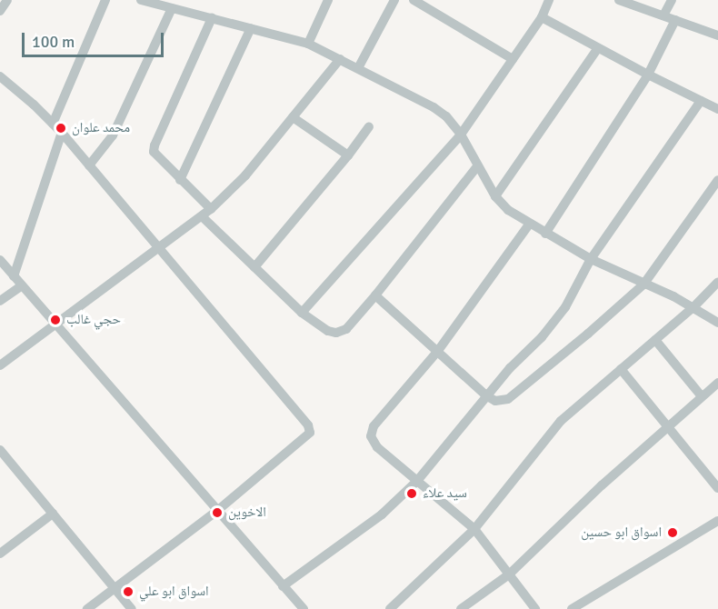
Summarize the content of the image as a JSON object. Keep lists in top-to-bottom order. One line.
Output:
{"places":["محمد علوان","حجي غالب","سيد علاء","الاخوين","اسواق ابو حسين","اسواق ابو علي"],"scale_bar":"100 m"}
